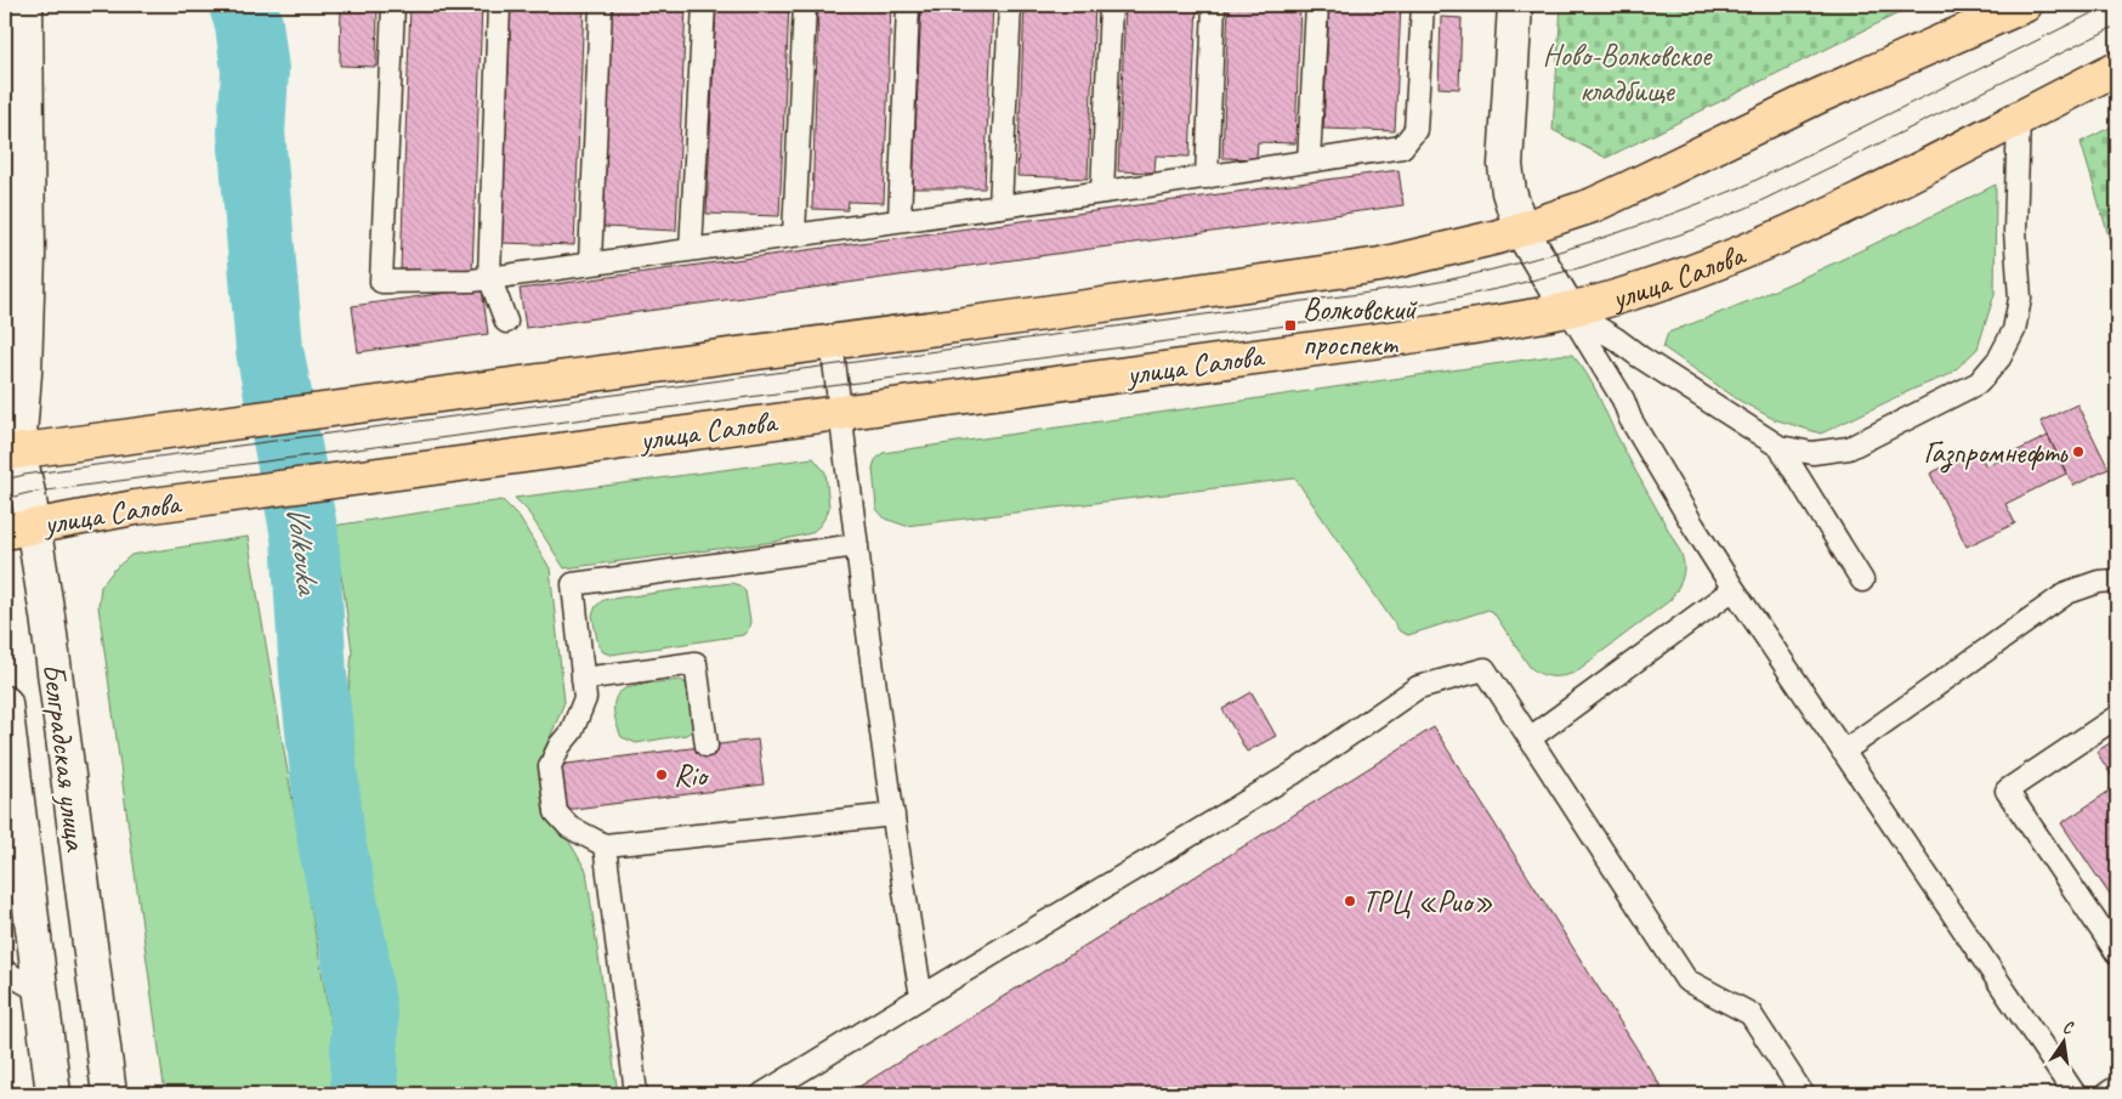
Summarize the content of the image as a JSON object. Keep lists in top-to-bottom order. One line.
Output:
{"streets":{"main road":["улица Салова"],"street":["Белградская улица"]},"crossings":[["улица Салова","Белградская улица"]],"water":["Volkovka"],"parks":["Ново-Волковское кладбище"],"places":{"transit":["Волковский проспект"],"other":["Газпромнефть","Rio","ТРЦ «Рио»"]},"north":"top"}
